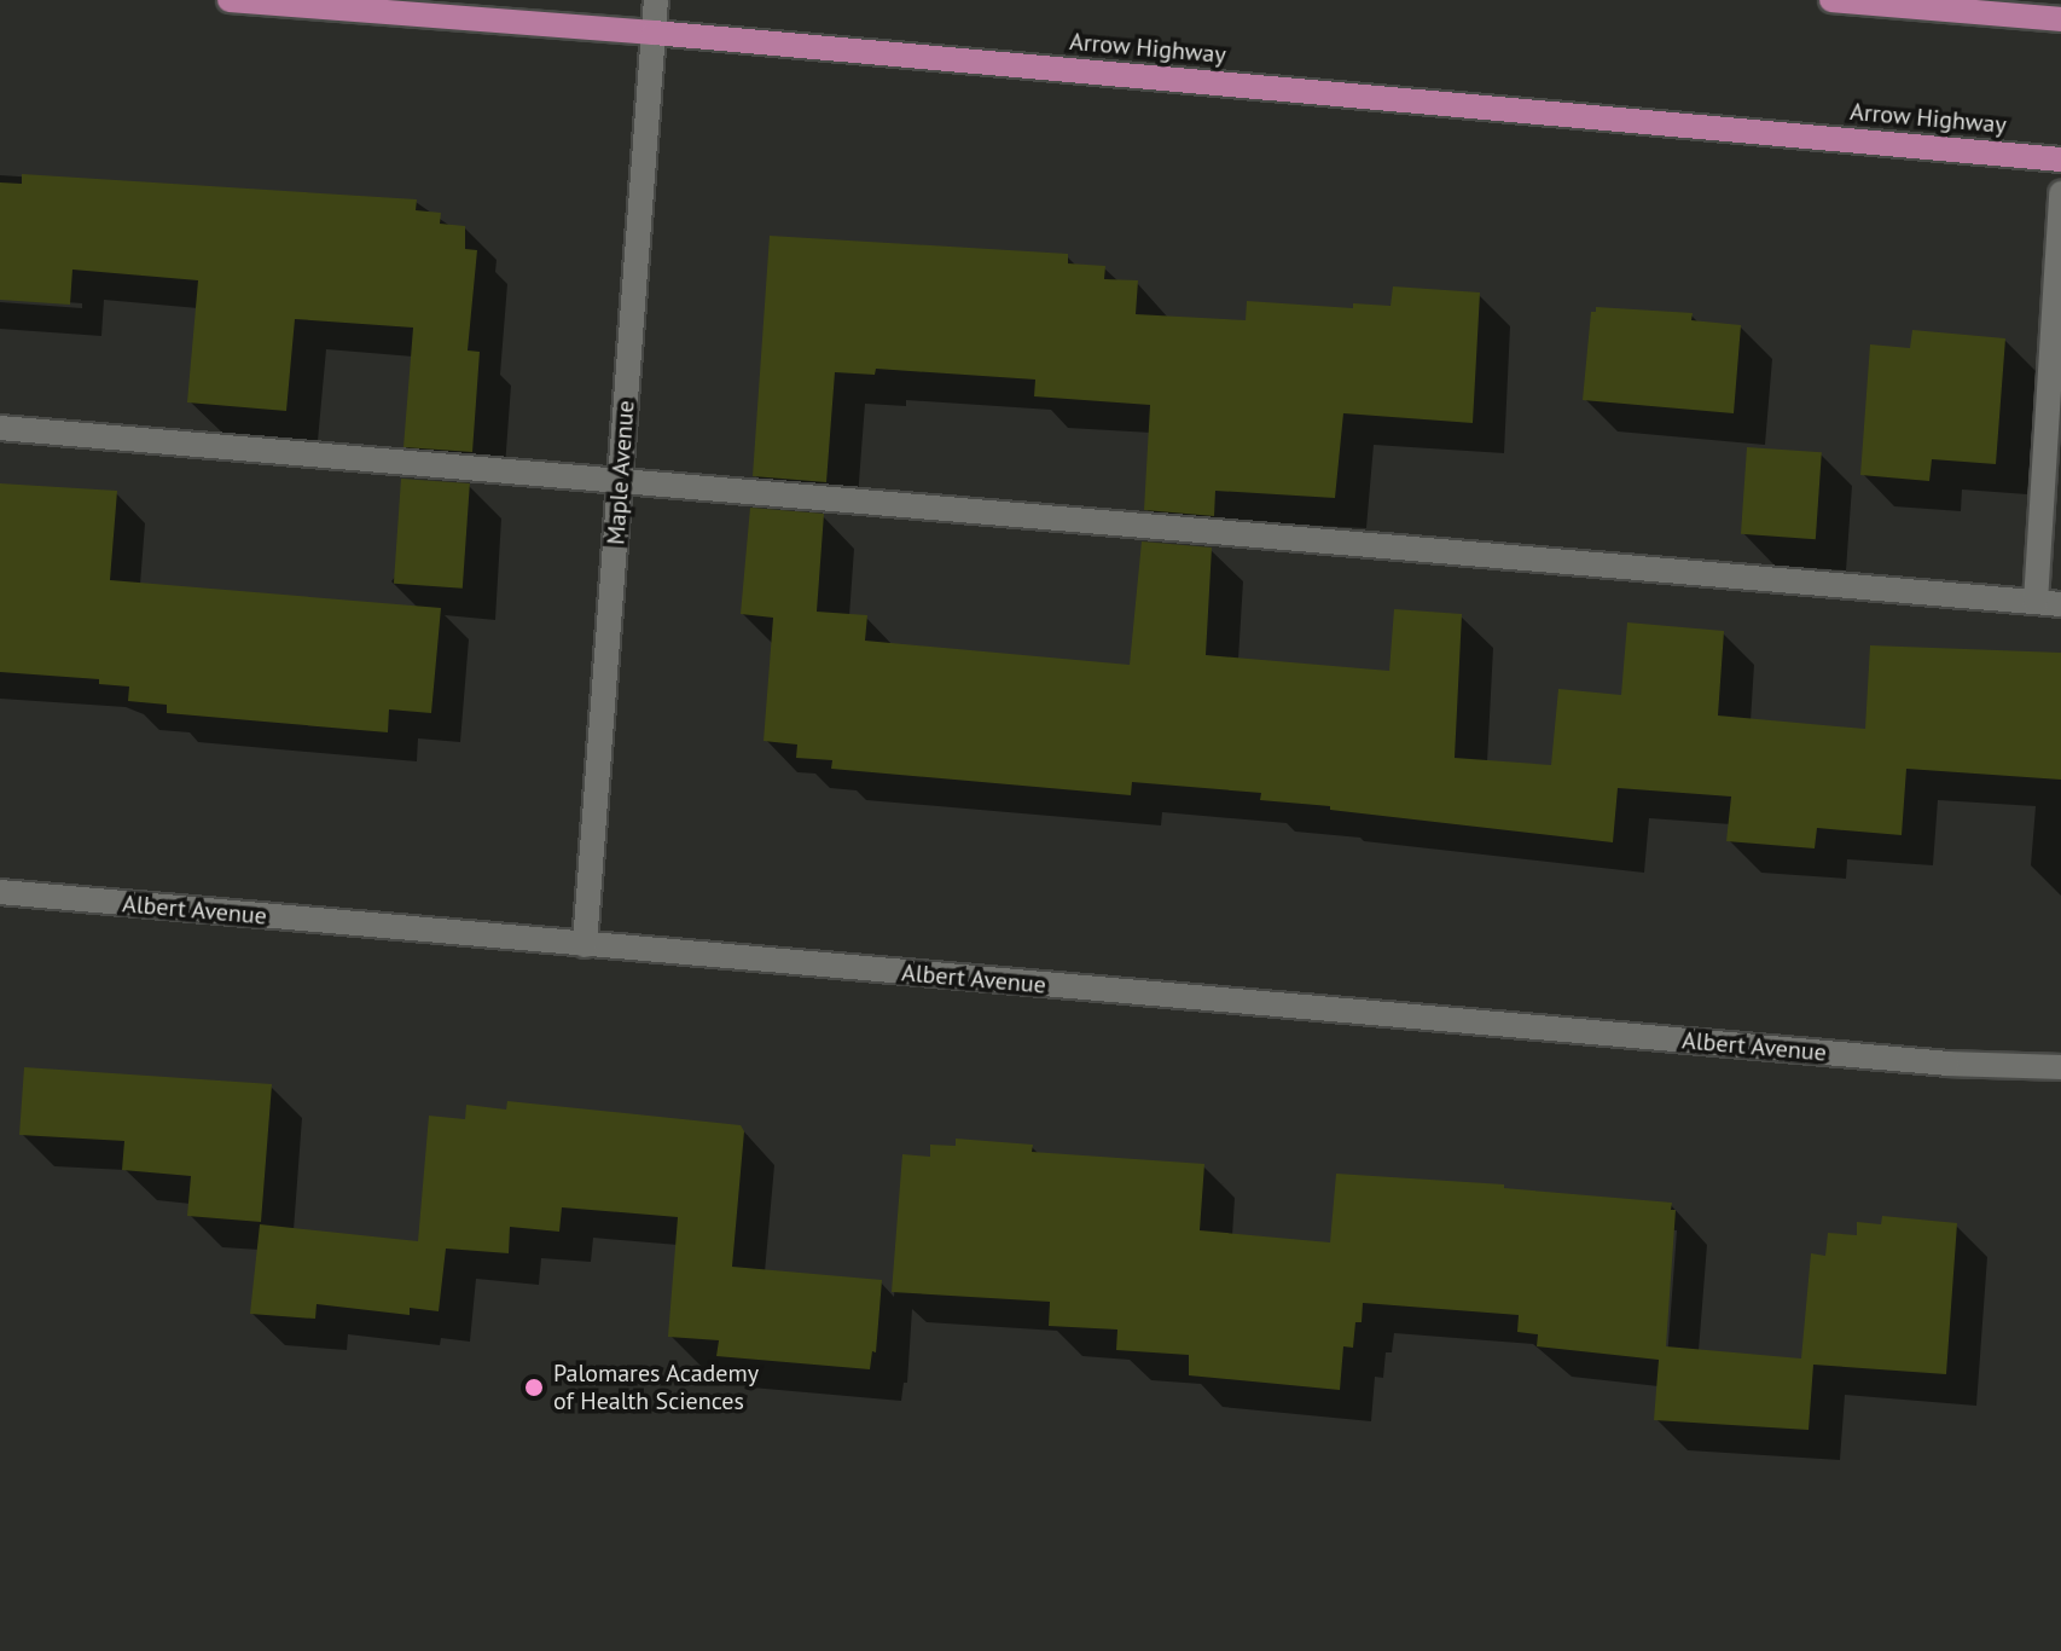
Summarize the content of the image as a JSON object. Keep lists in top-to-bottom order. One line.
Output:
{"streets":{"main road":["Arrow Highway"],"street":["Maple Avenue","Albert Avenue"]},"crossings":[["Arrow Highway","Maple Avenue"],["Maple Avenue","Albert Avenue"]],"places":["Palomares Academy of Health Sciences"]}
